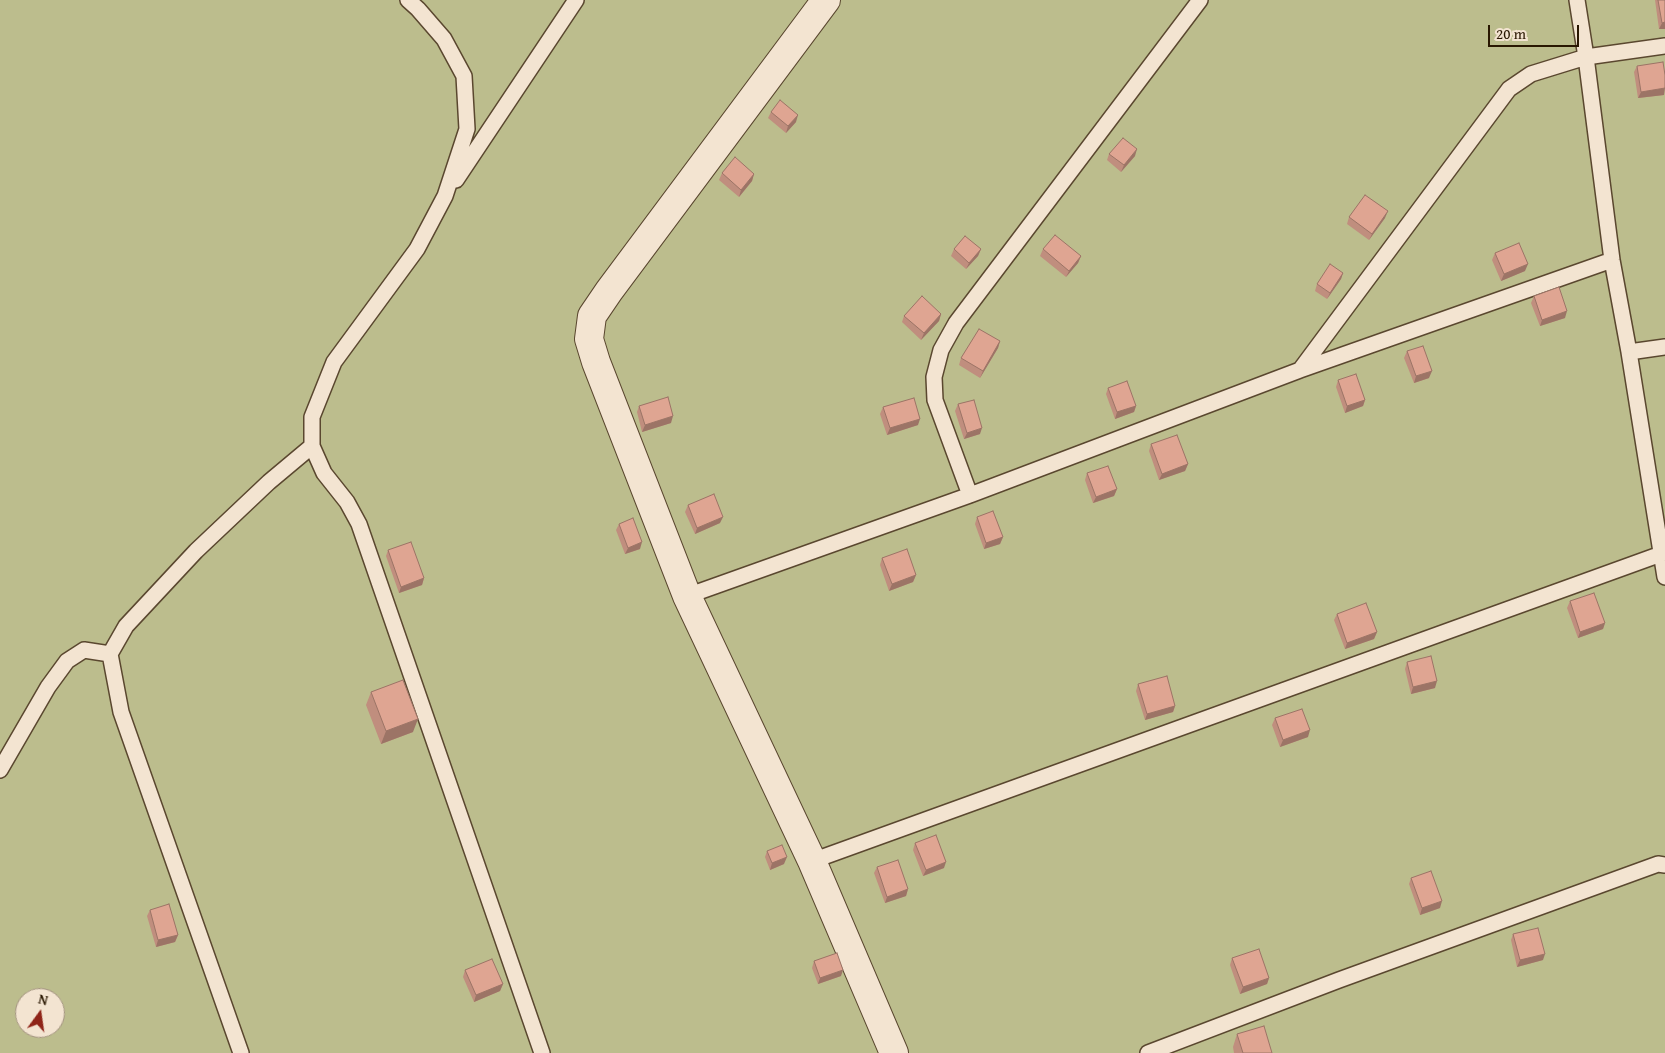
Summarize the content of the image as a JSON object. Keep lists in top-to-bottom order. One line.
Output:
{"scale_bar":"20 m","north":"top"}
